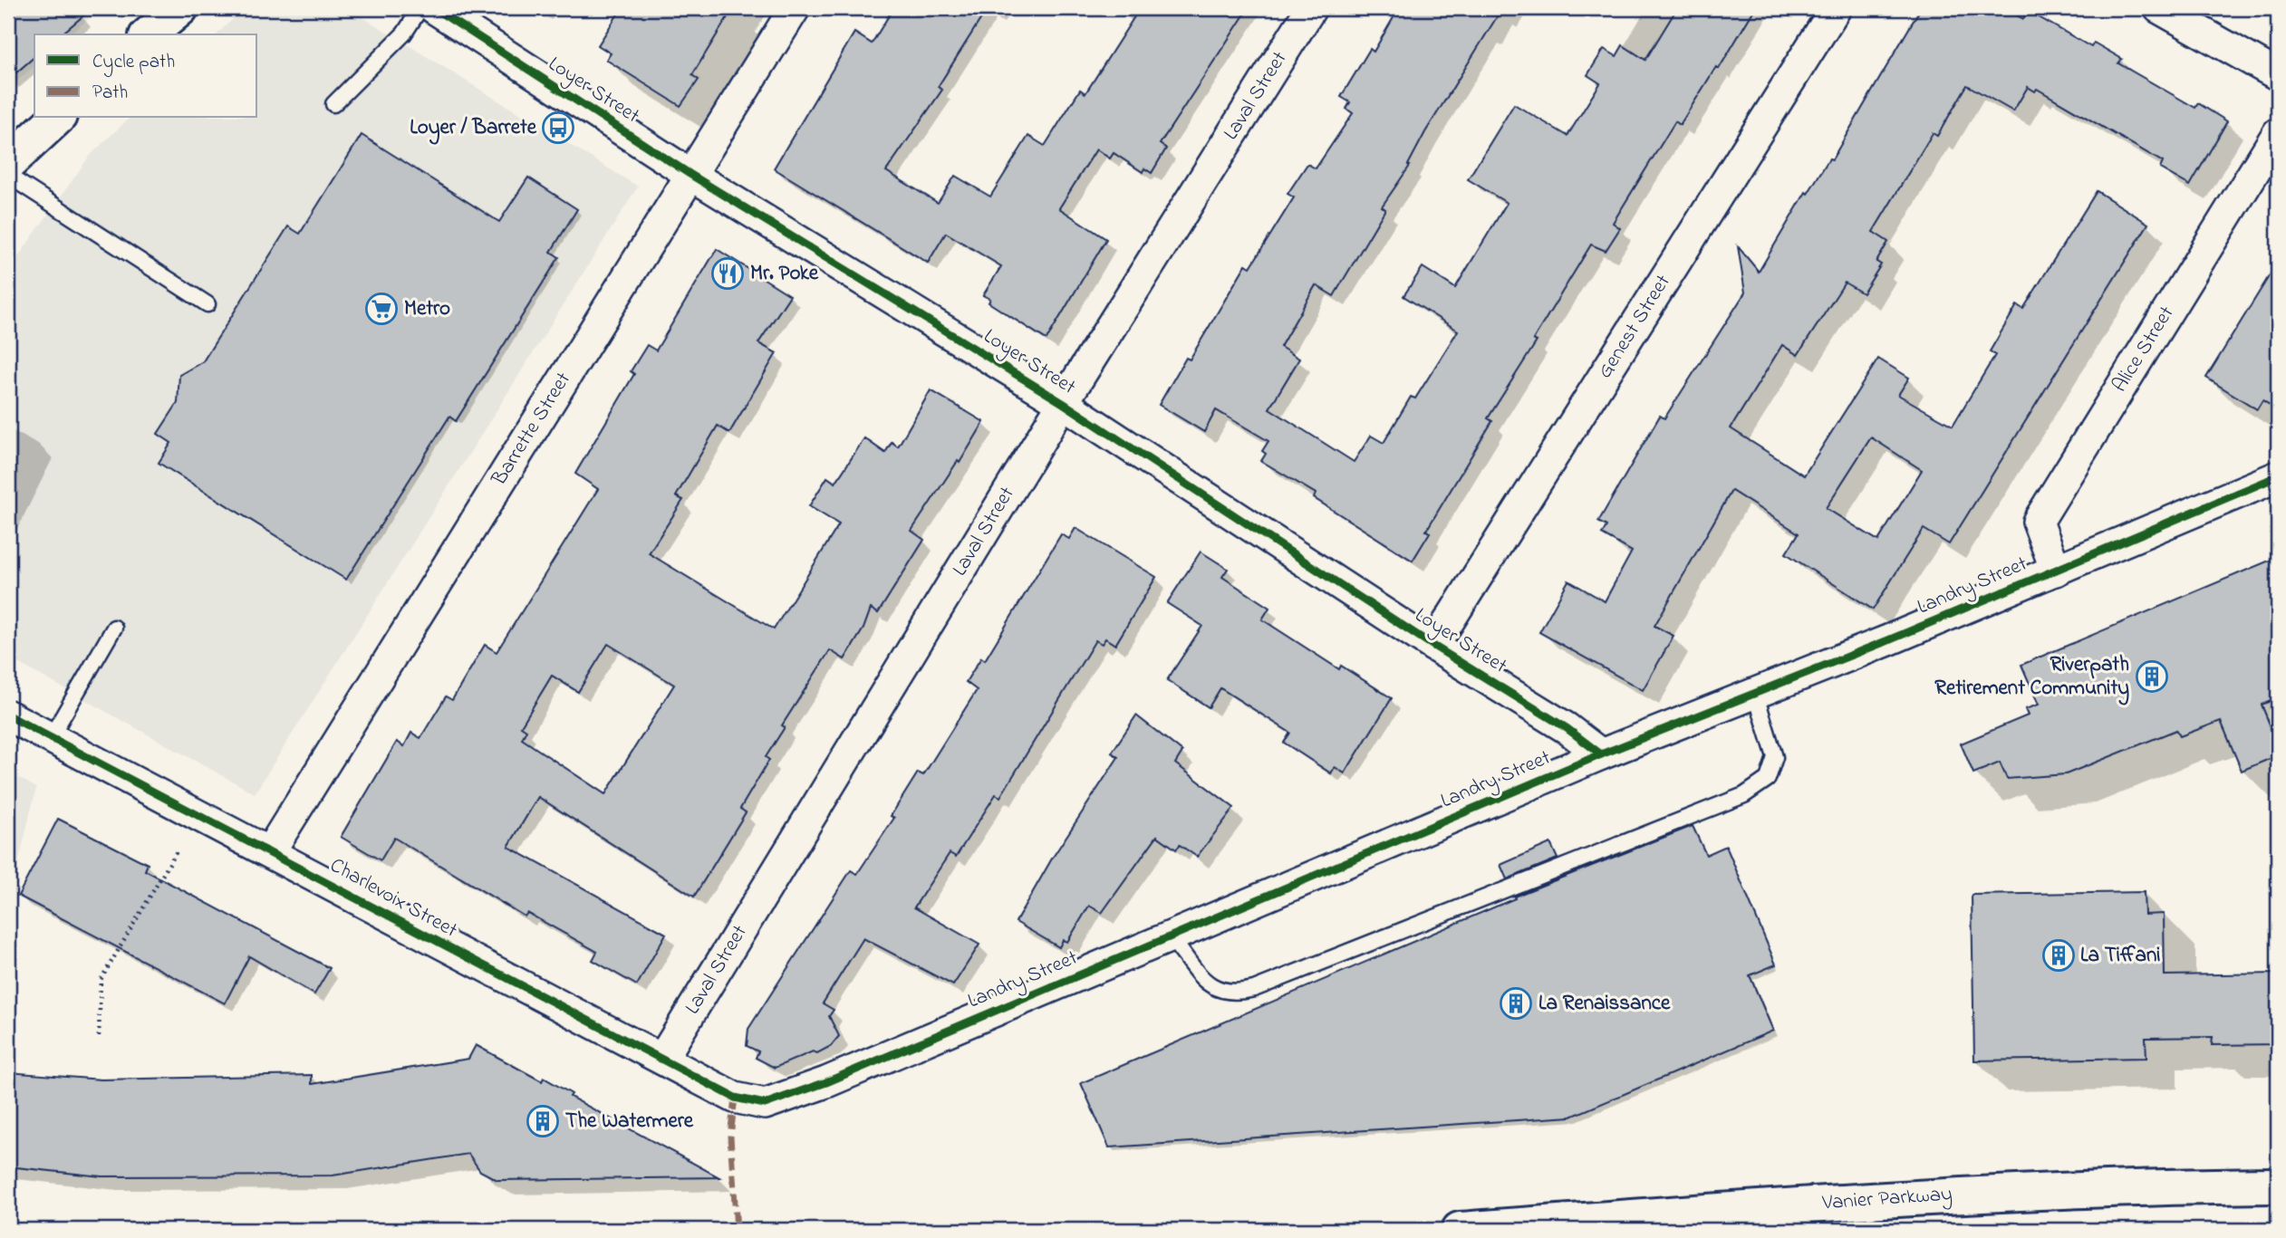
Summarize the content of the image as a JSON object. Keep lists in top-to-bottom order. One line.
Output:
{"streets":{"main road":["Vanier Parkway"],"street":["Loyer Street","Laval Street","Genest Street","Alice Street","Barrette Street","Landry Street","Charlevoix Street"]},"crossings":[["Loyer Street","Laval Street"],["Loyer Street","Genest Street"],["Loyer Street","Barrette Street"],["Loyer Street","Landry Street"],["Laval Street","Charlevoix Street"],["Alice Street","Landry Street"],["Barrette Street","Charlevoix Street"],["Landry Street","Charlevoix Street"]],"places":{"bus stop":["Loyer / Barrete"],"restaurant":["Mr. Poke"],"supermarket":["Metro"],"building":["Riverpath Retirement Community","La Tiffani","La Renaissance","The Watermere"]},"legend":["Cycle path","Path"]}
